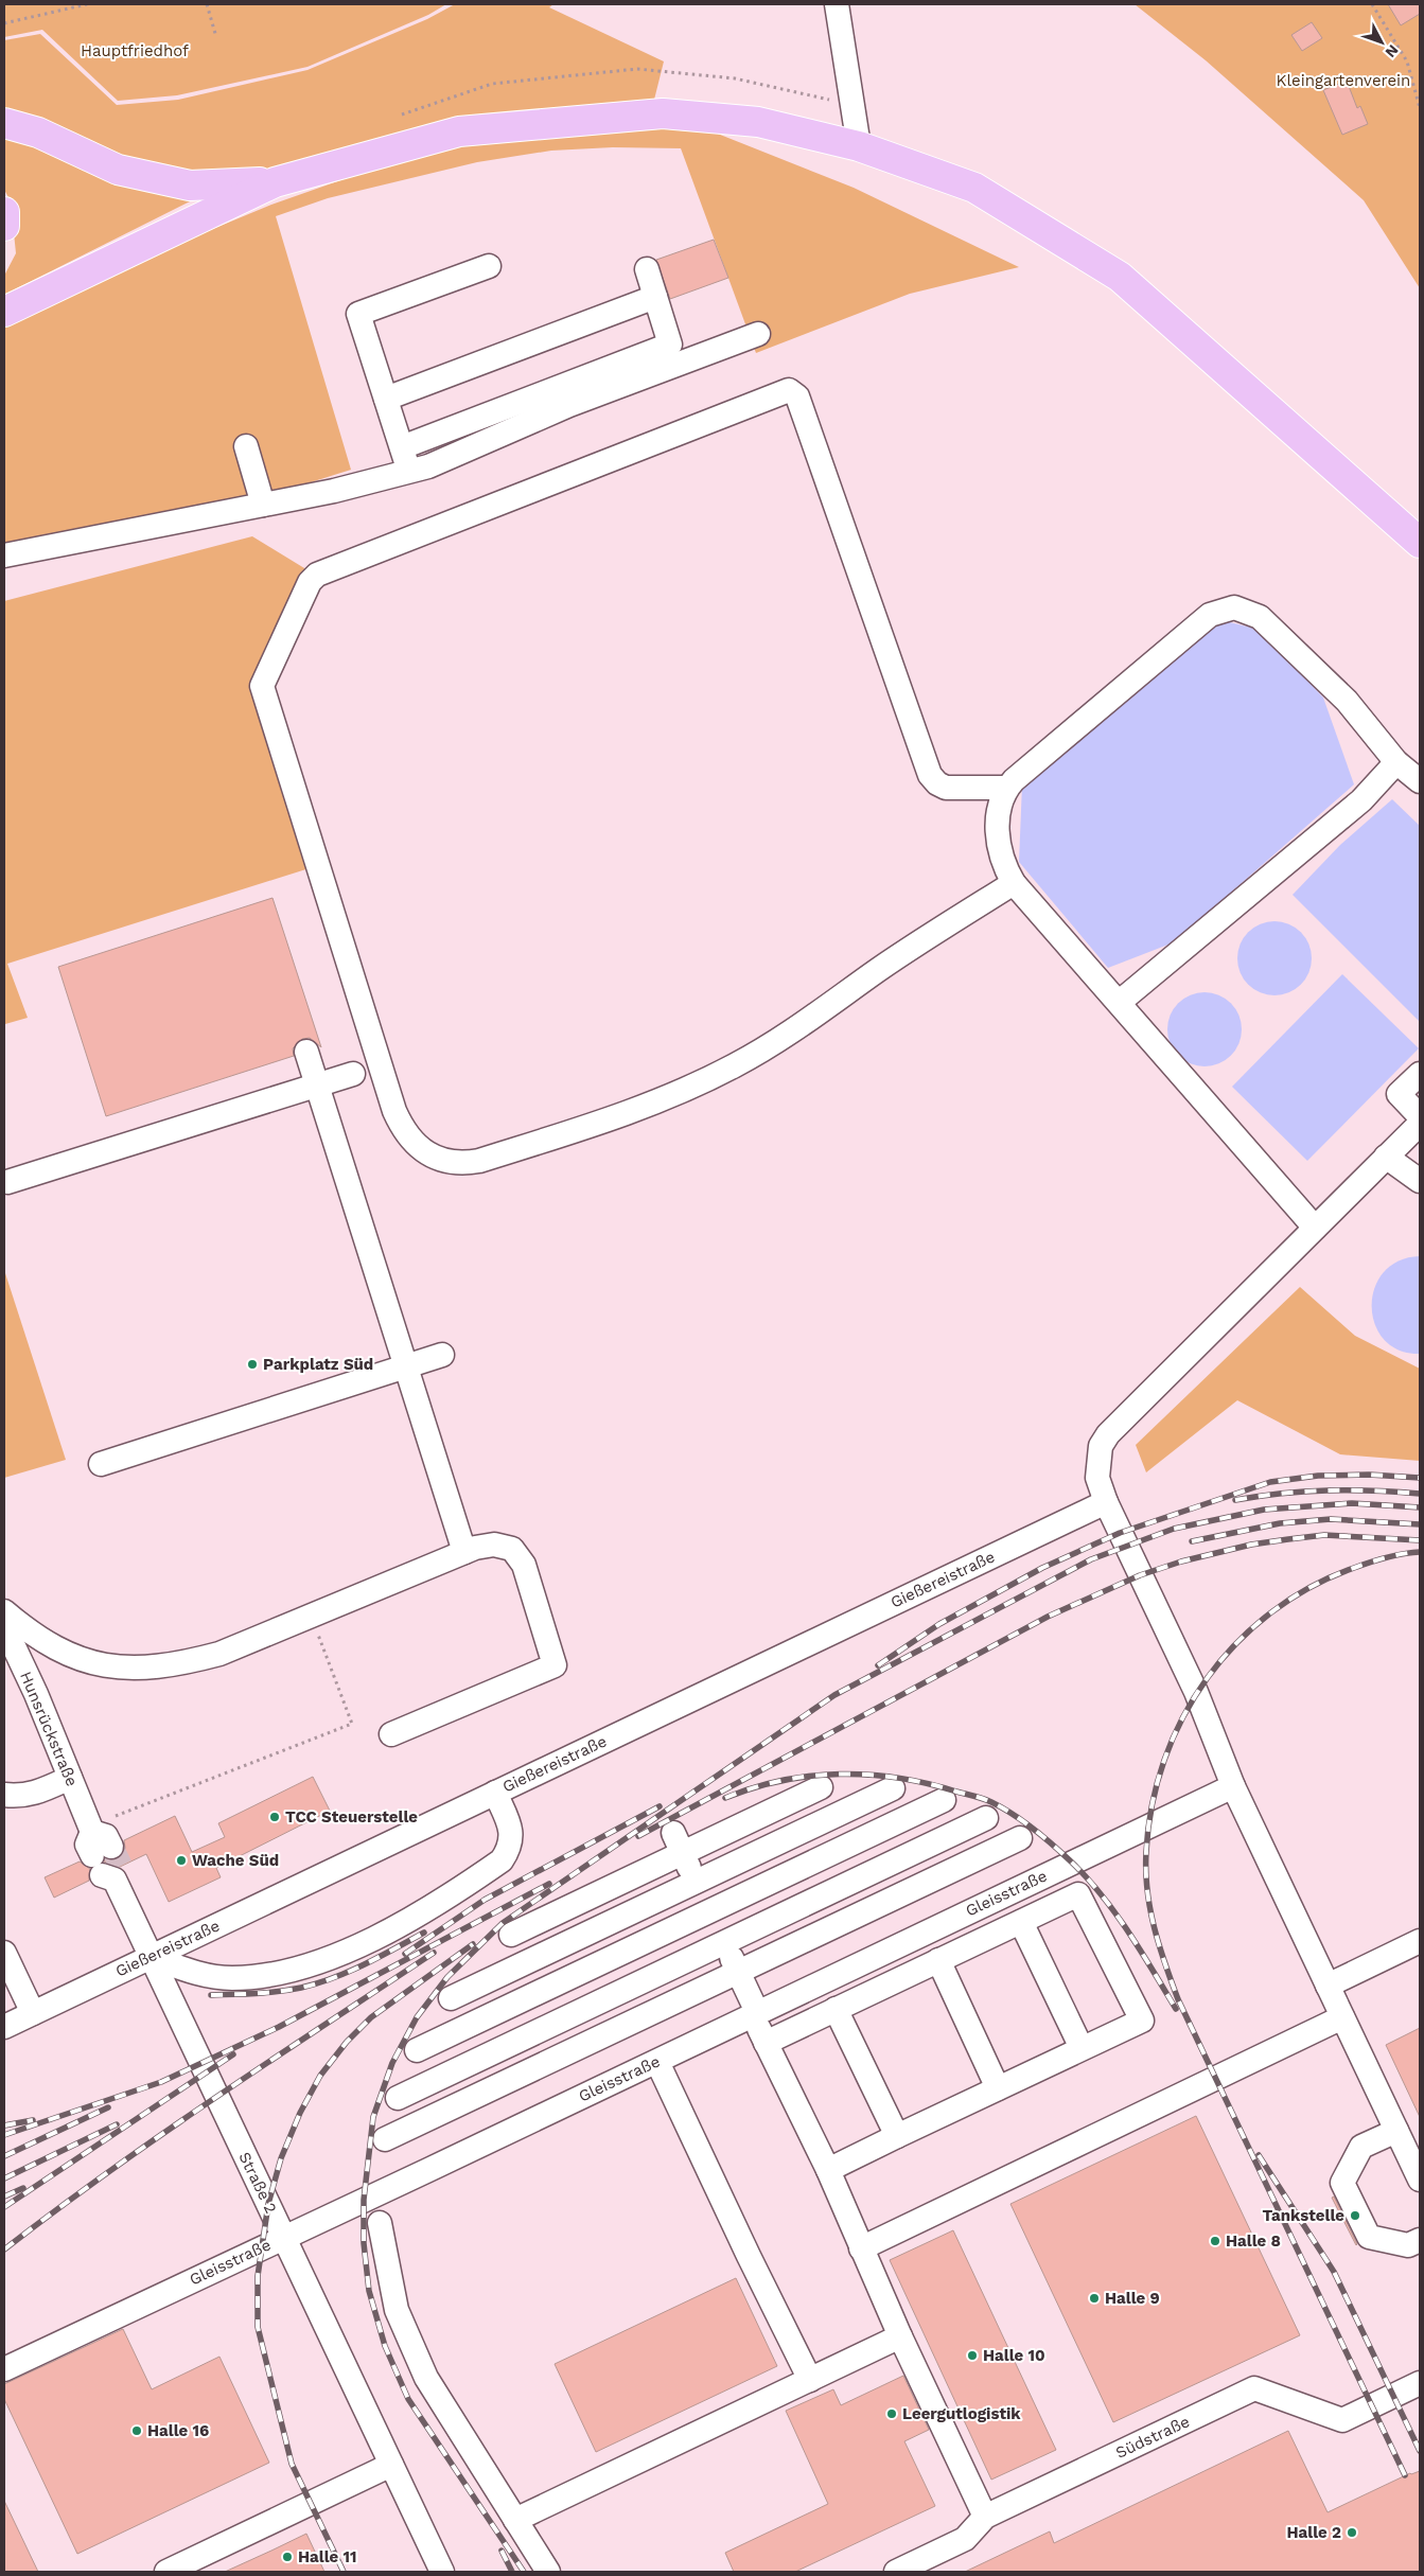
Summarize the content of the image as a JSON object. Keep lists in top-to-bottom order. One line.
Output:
{"streets":{"street":["Gießereistraße","Hunsrückstraße","Gleisstraße","Straße 2","Südstraße"]},"crossings":[["Gießereistraße","Straße 2"],["Hunsrückstraße","Straße 2"],["Gleisstraße","Straße 2"]],"parks":["Hauptfriedhof","Kleingartenverein"],"places":["Parkplatz Süd","TCC Steuerstelle","Wache Süd","Tankstelle","Halle 8","Halle 9","Halle 10","Leergutlogistik","Halle 16","Halle 2","Halle 11"],"north":"bottom right"}
